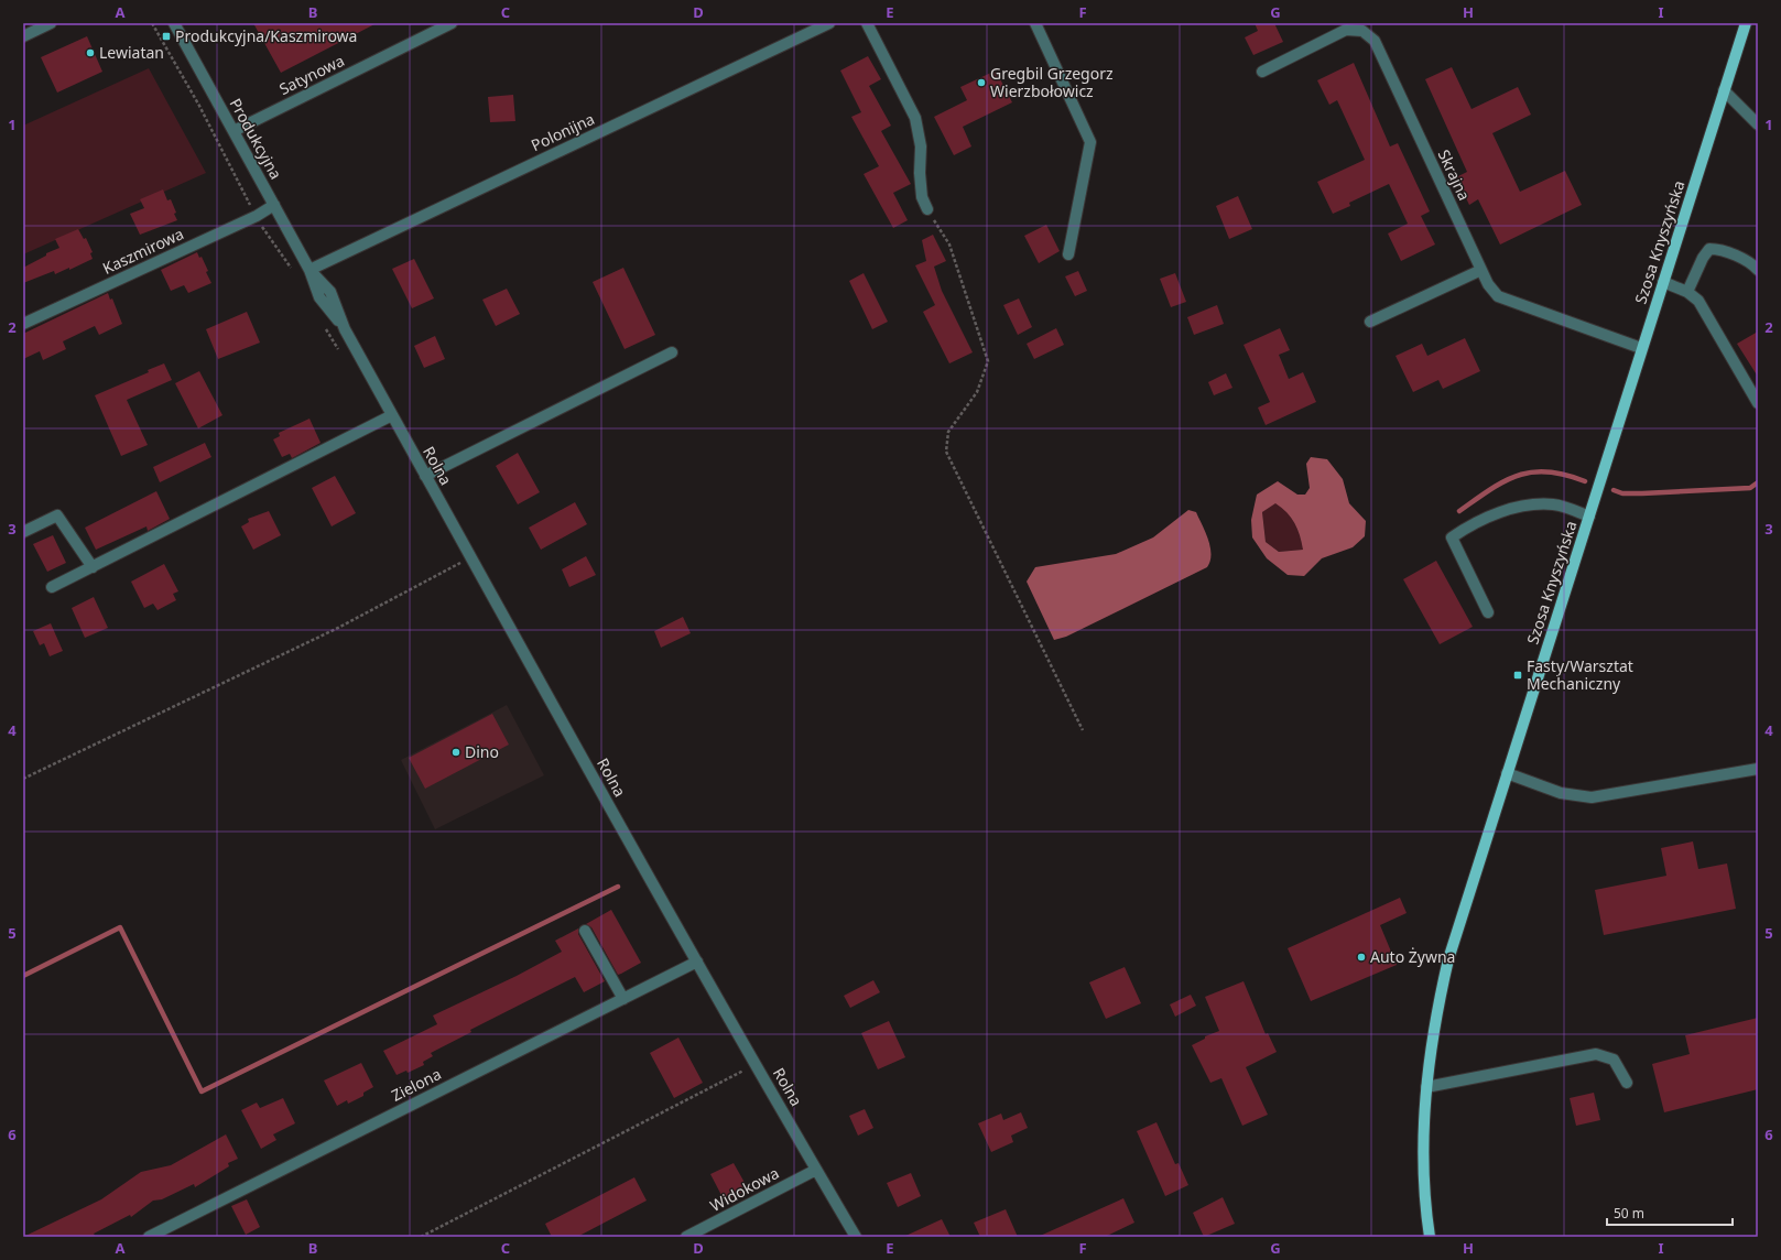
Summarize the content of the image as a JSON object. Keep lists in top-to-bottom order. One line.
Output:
{"streets":{"main road":["Szosa Knyszyńska"],"street":["Satynowa","Polonijna","Produkcyjna","Skrajna","Kaszmirowa","Rolna","Zielona","Widokowa"]},"crossings":[["Satynowa","Produkcyjna"],["Polonijna","Produkcyjna"],["Polonijna","Rolna"],["Produkcyjna","Kaszmirowa"],["Produkcyjna","Rolna"],["Skrajna","Szosa Knyszyńska"],["Rolna","Zielona"],["Rolna","Widokowa"]],"places":{"transit":["Produkcyjna/Kaszmirowa","Fasty/Warsztat Mechaniczny"],"other":["Lewiatan","Gregbil Grzegorz Wierzbołowicz","Dino","Auto Żywna"]},"scale_bar":"50 m","grid":{"columns":["A","B","C","D","E","F","G","H","I"],"rows":["1","2","3","4","5","6"]}}
